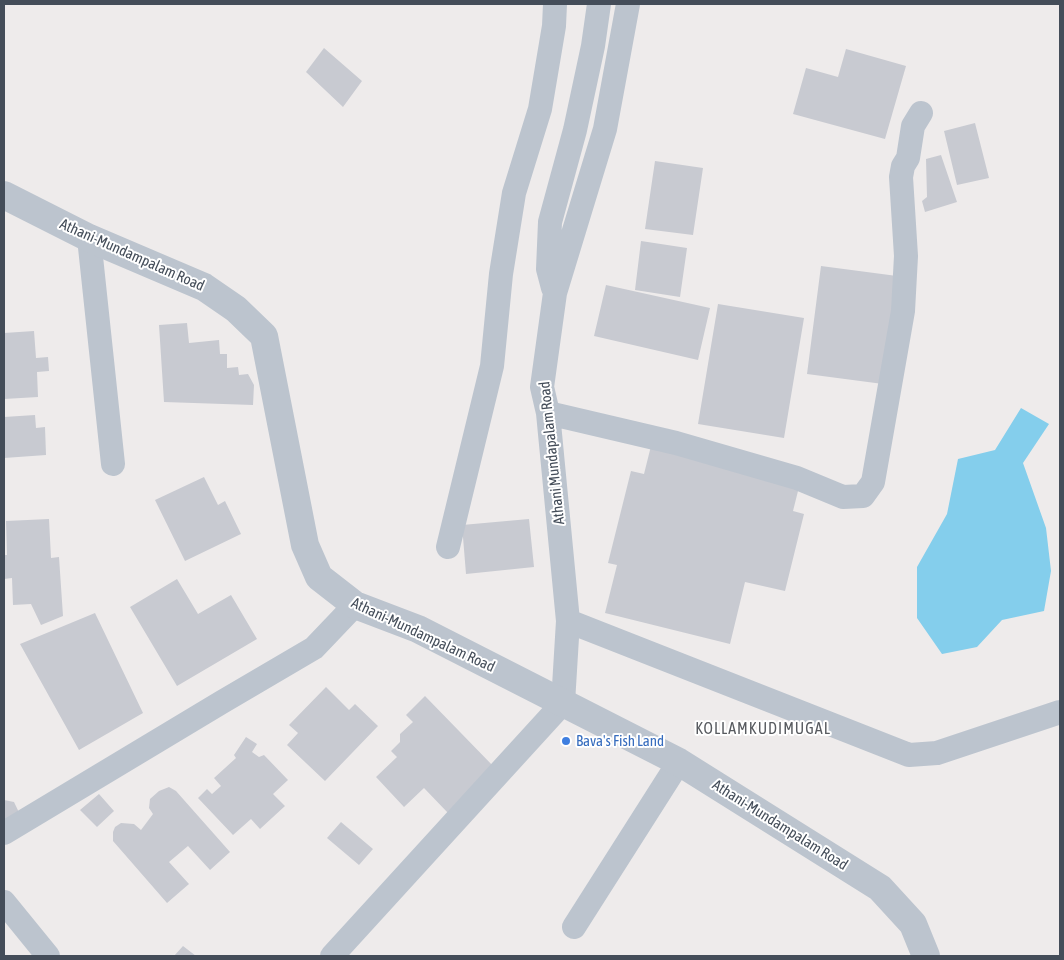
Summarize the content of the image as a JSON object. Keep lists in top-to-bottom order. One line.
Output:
{"streets":{"street":["Athani-Mundampalam Road","Athani Mundapalam Road"]},"crossings":[["Athani-Mundampalam Road","Athani Mundapalam Road"]],"districts":["KOLLAMKUDIMUGAL"],"places":["Bava's Fish Land"]}
